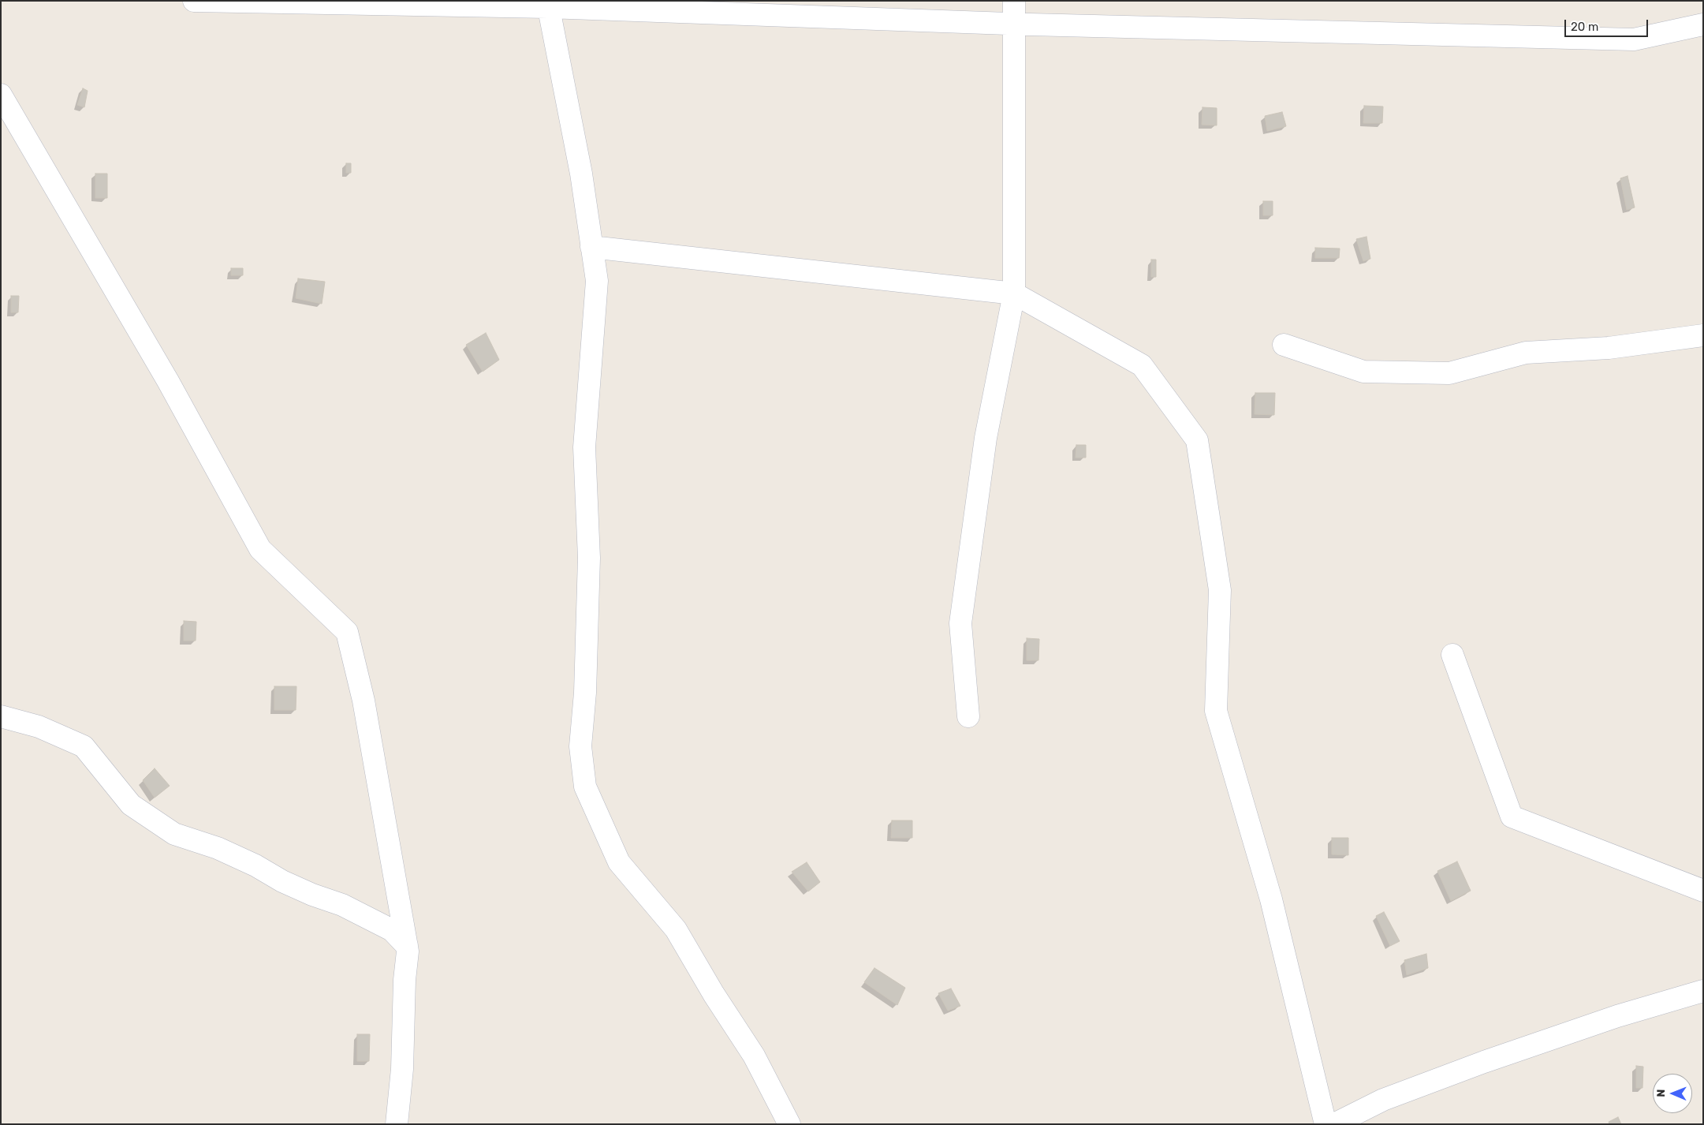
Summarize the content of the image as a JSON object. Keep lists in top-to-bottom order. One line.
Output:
{"scale_bar":"20 m","north":"left"}
